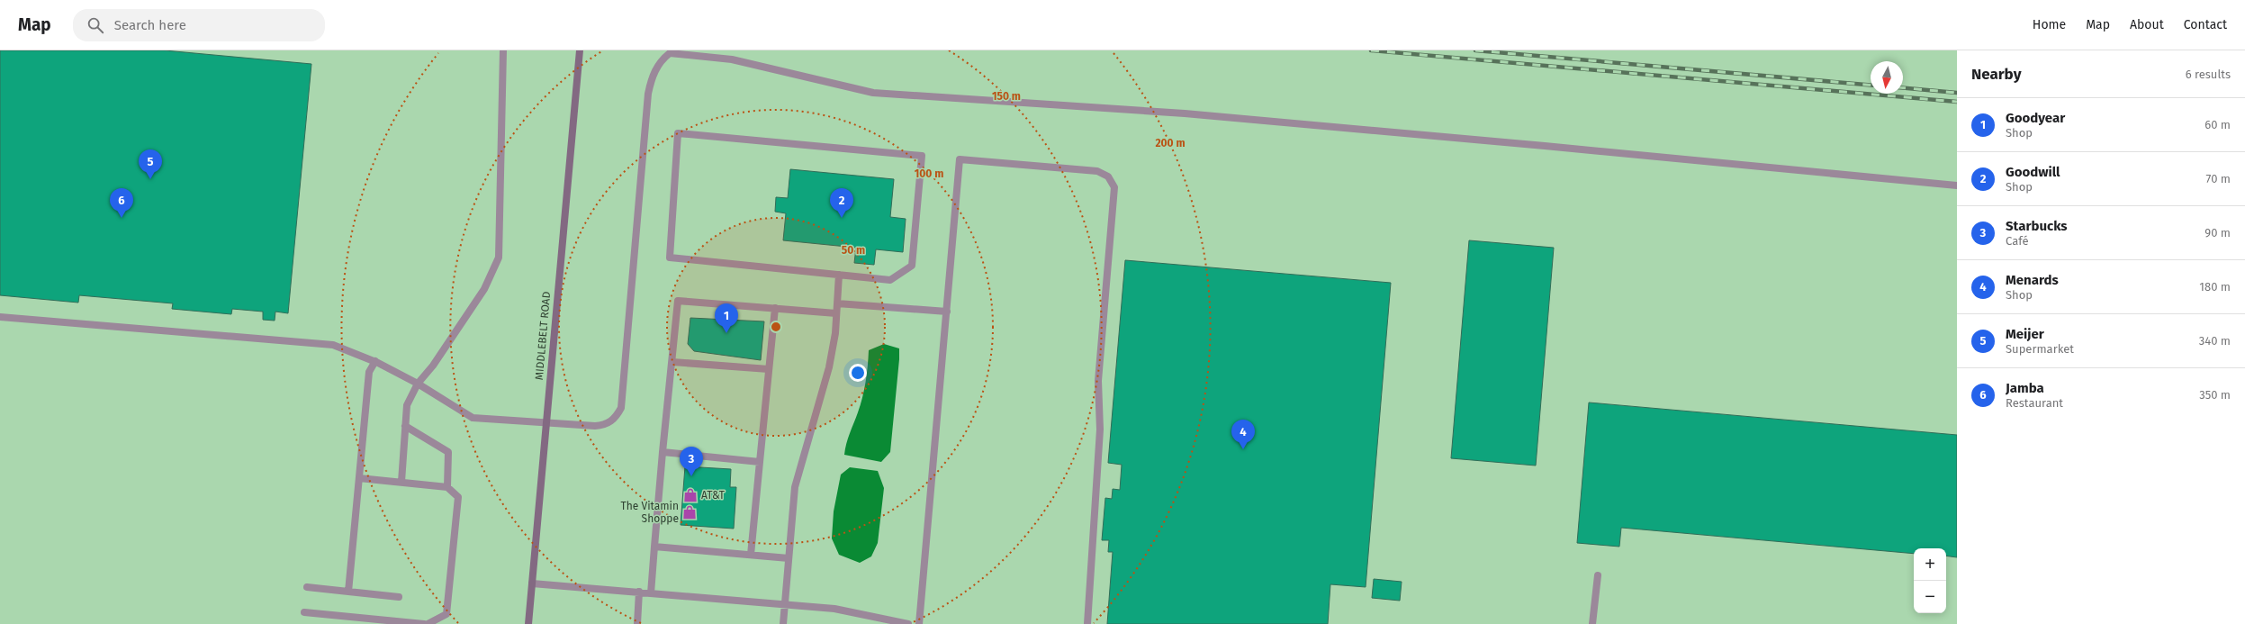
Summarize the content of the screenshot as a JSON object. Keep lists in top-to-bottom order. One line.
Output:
{"streets":{"main road":["MIDDLEBELT ROAD"]},"places":{"shop":["AT&T","The Vitamin Shoppe"]},"north":"bottom","page":{"header":"Map","search":"Search here","nav":["Home","Map","About","Contact"],"heading":["Nearby","6 results"],"list":[{"mark":"1","name":"Goodyear","note":"Shop","value":"60 m"},{"mark":"2","name":"Goodwill","note":"Shop","value":"70 m"},{"mark":"3","name":"Starbucks","note":"Café","value":"90 m"},{"mark":"4","name":"Menards","note":"Shop","value":"180 m"},{"mark":"5","name":"Meijer","note":"Supermarket","value":"340 m"},{"mark":"6","name":"Jamba","note":"Restaurant","value":"350 m"}],"pins":["5","2","6","1","4","3"],"map_buttons":["+","−"]},"rings":["150 m","200 m","100 m","50 m"]}
